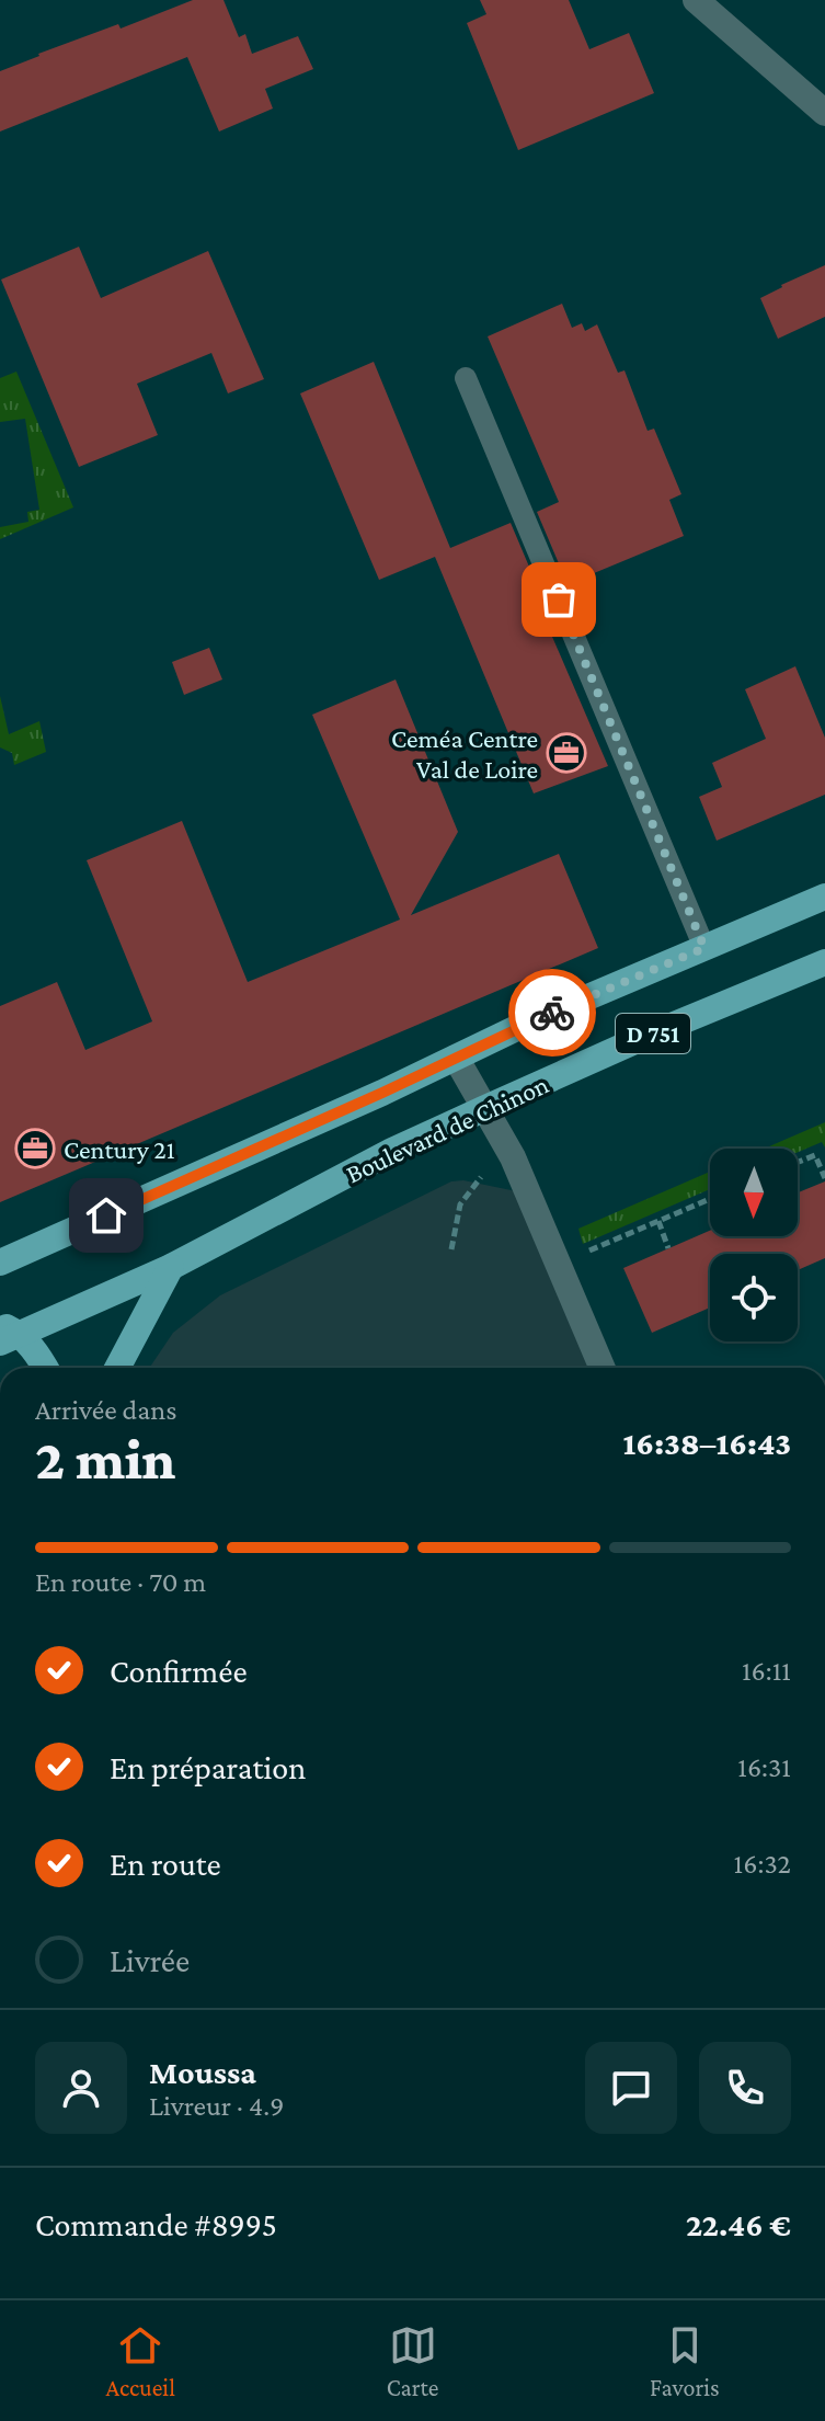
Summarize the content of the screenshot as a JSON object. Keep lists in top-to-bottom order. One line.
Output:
{"streets":{"main road":["D 751","Boulevard de Chinon"]},"crossings":[["D 751","Boulevard de Chinon"]],"places":{"office":["Ceméa Centre Val de Loire","Century 21"]},"north":"bottom","page":{"heading":["2 min","Arrivée dans","16:38–16:43"],"panel":["Moussa","Livreur · 4.9","Commande #8995","22.46 €"],"bar":"En route · 70 m","list":[["Confirmée","16:11"],["En préparation","16:31"],["En route","16:32"],"Livrée"],"tabs":["Accueil","Carte","Favoris"]}}
